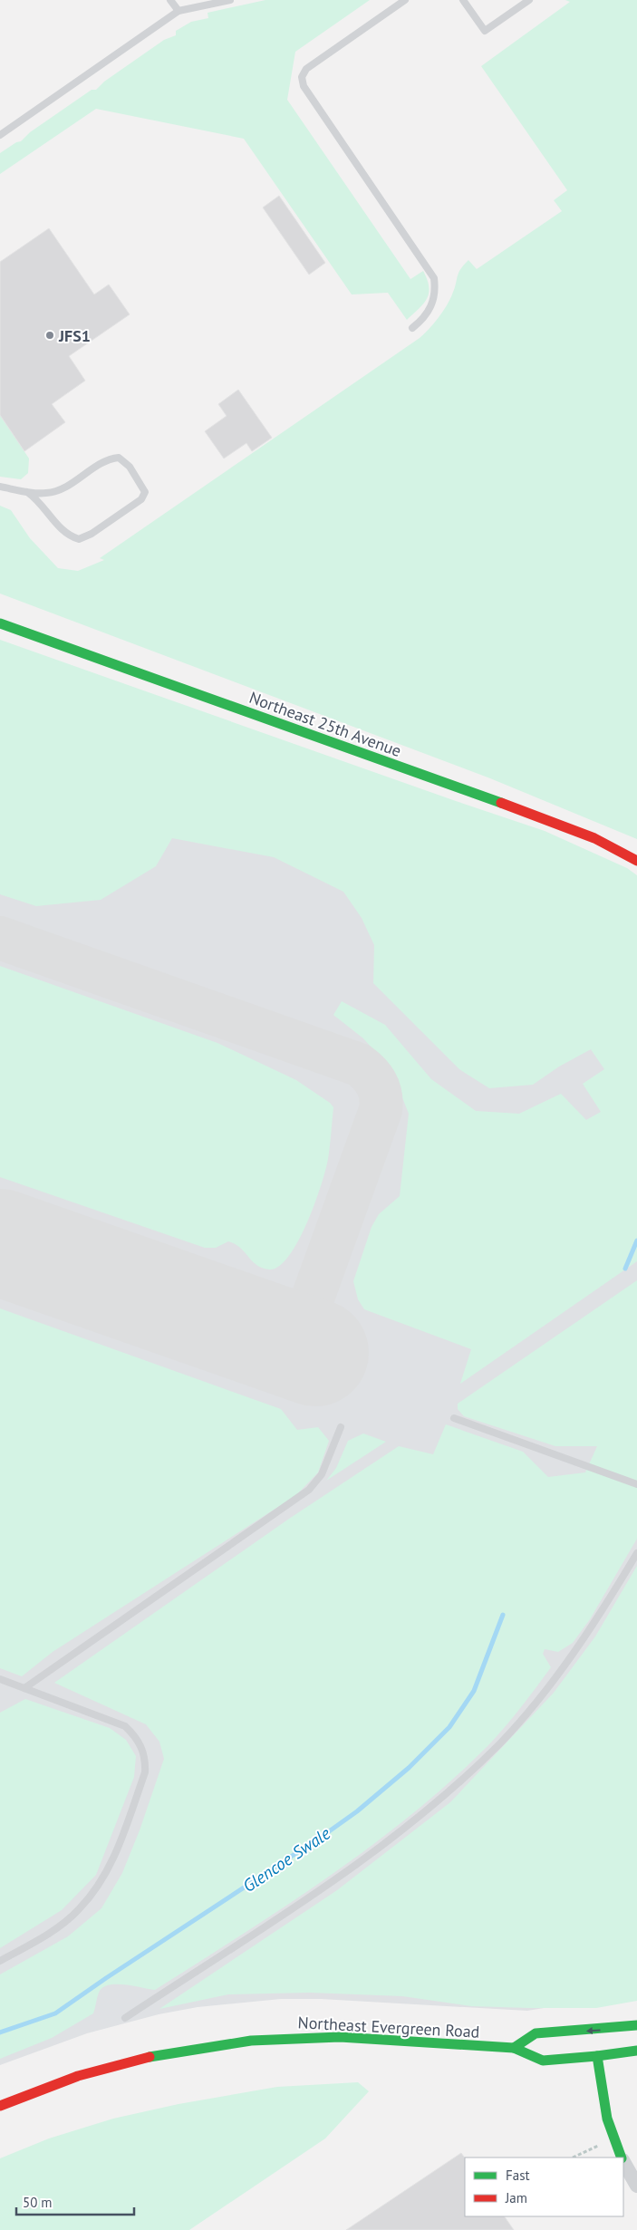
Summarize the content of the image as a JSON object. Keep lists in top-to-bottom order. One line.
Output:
{"streets":{"main road":["Northeast 25th Avenue","Northeast Evergreen Road"]},"water":["Glencoe Swale"],"places":["JFS1"],"legend":["Fast","Jam"],"scale_bar":"50 m"}
